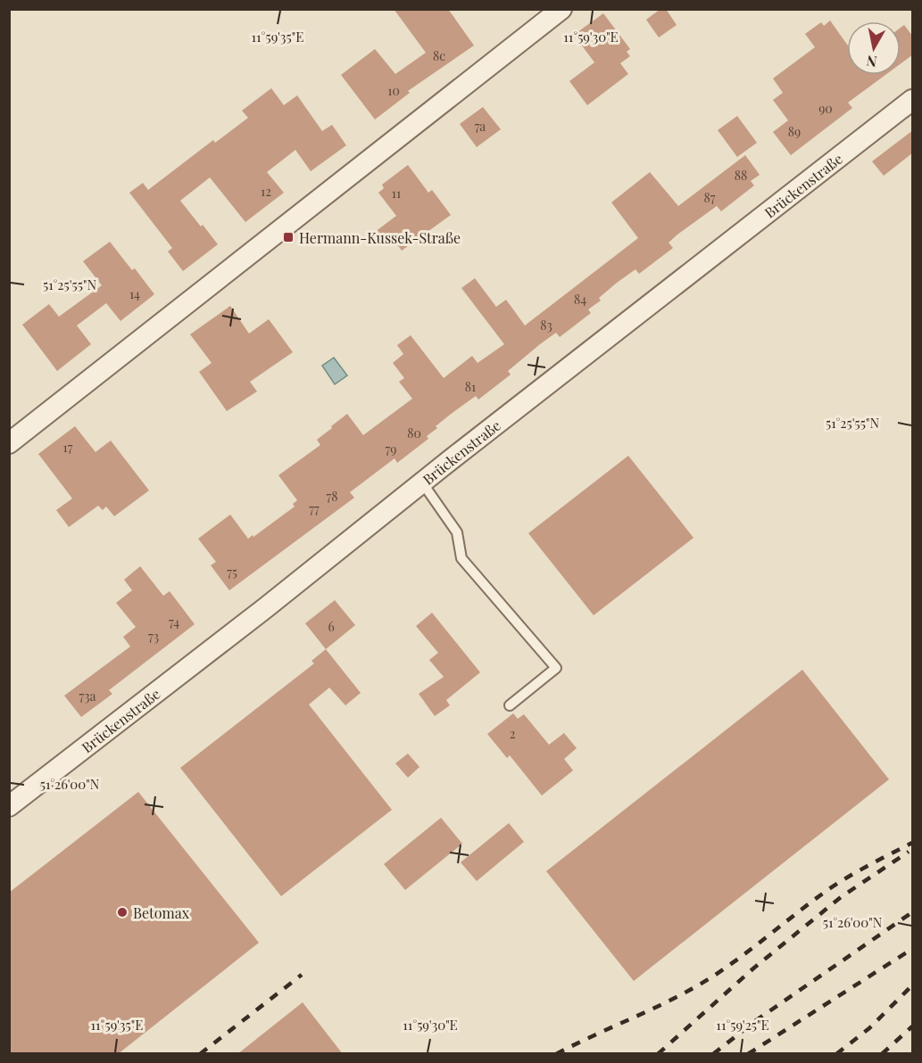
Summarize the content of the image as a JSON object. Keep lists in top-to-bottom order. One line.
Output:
{"streets":{"street":["Brückenstraße"]},"places":{"transit":["Hermann-Kussek-Straße"],"other":["Betomax"]},"house_numbers":["8c","10","90","7a","89","88","12","11","87","14","84","83","81","80","17","79","78","77","75","74","6","73","73a","2"],"north":"bottom","coordinates":["11°59'35\"E","11°59'30\"E","51°25'55\"N","51°26'00\"N","11°59'25\"E"]}
